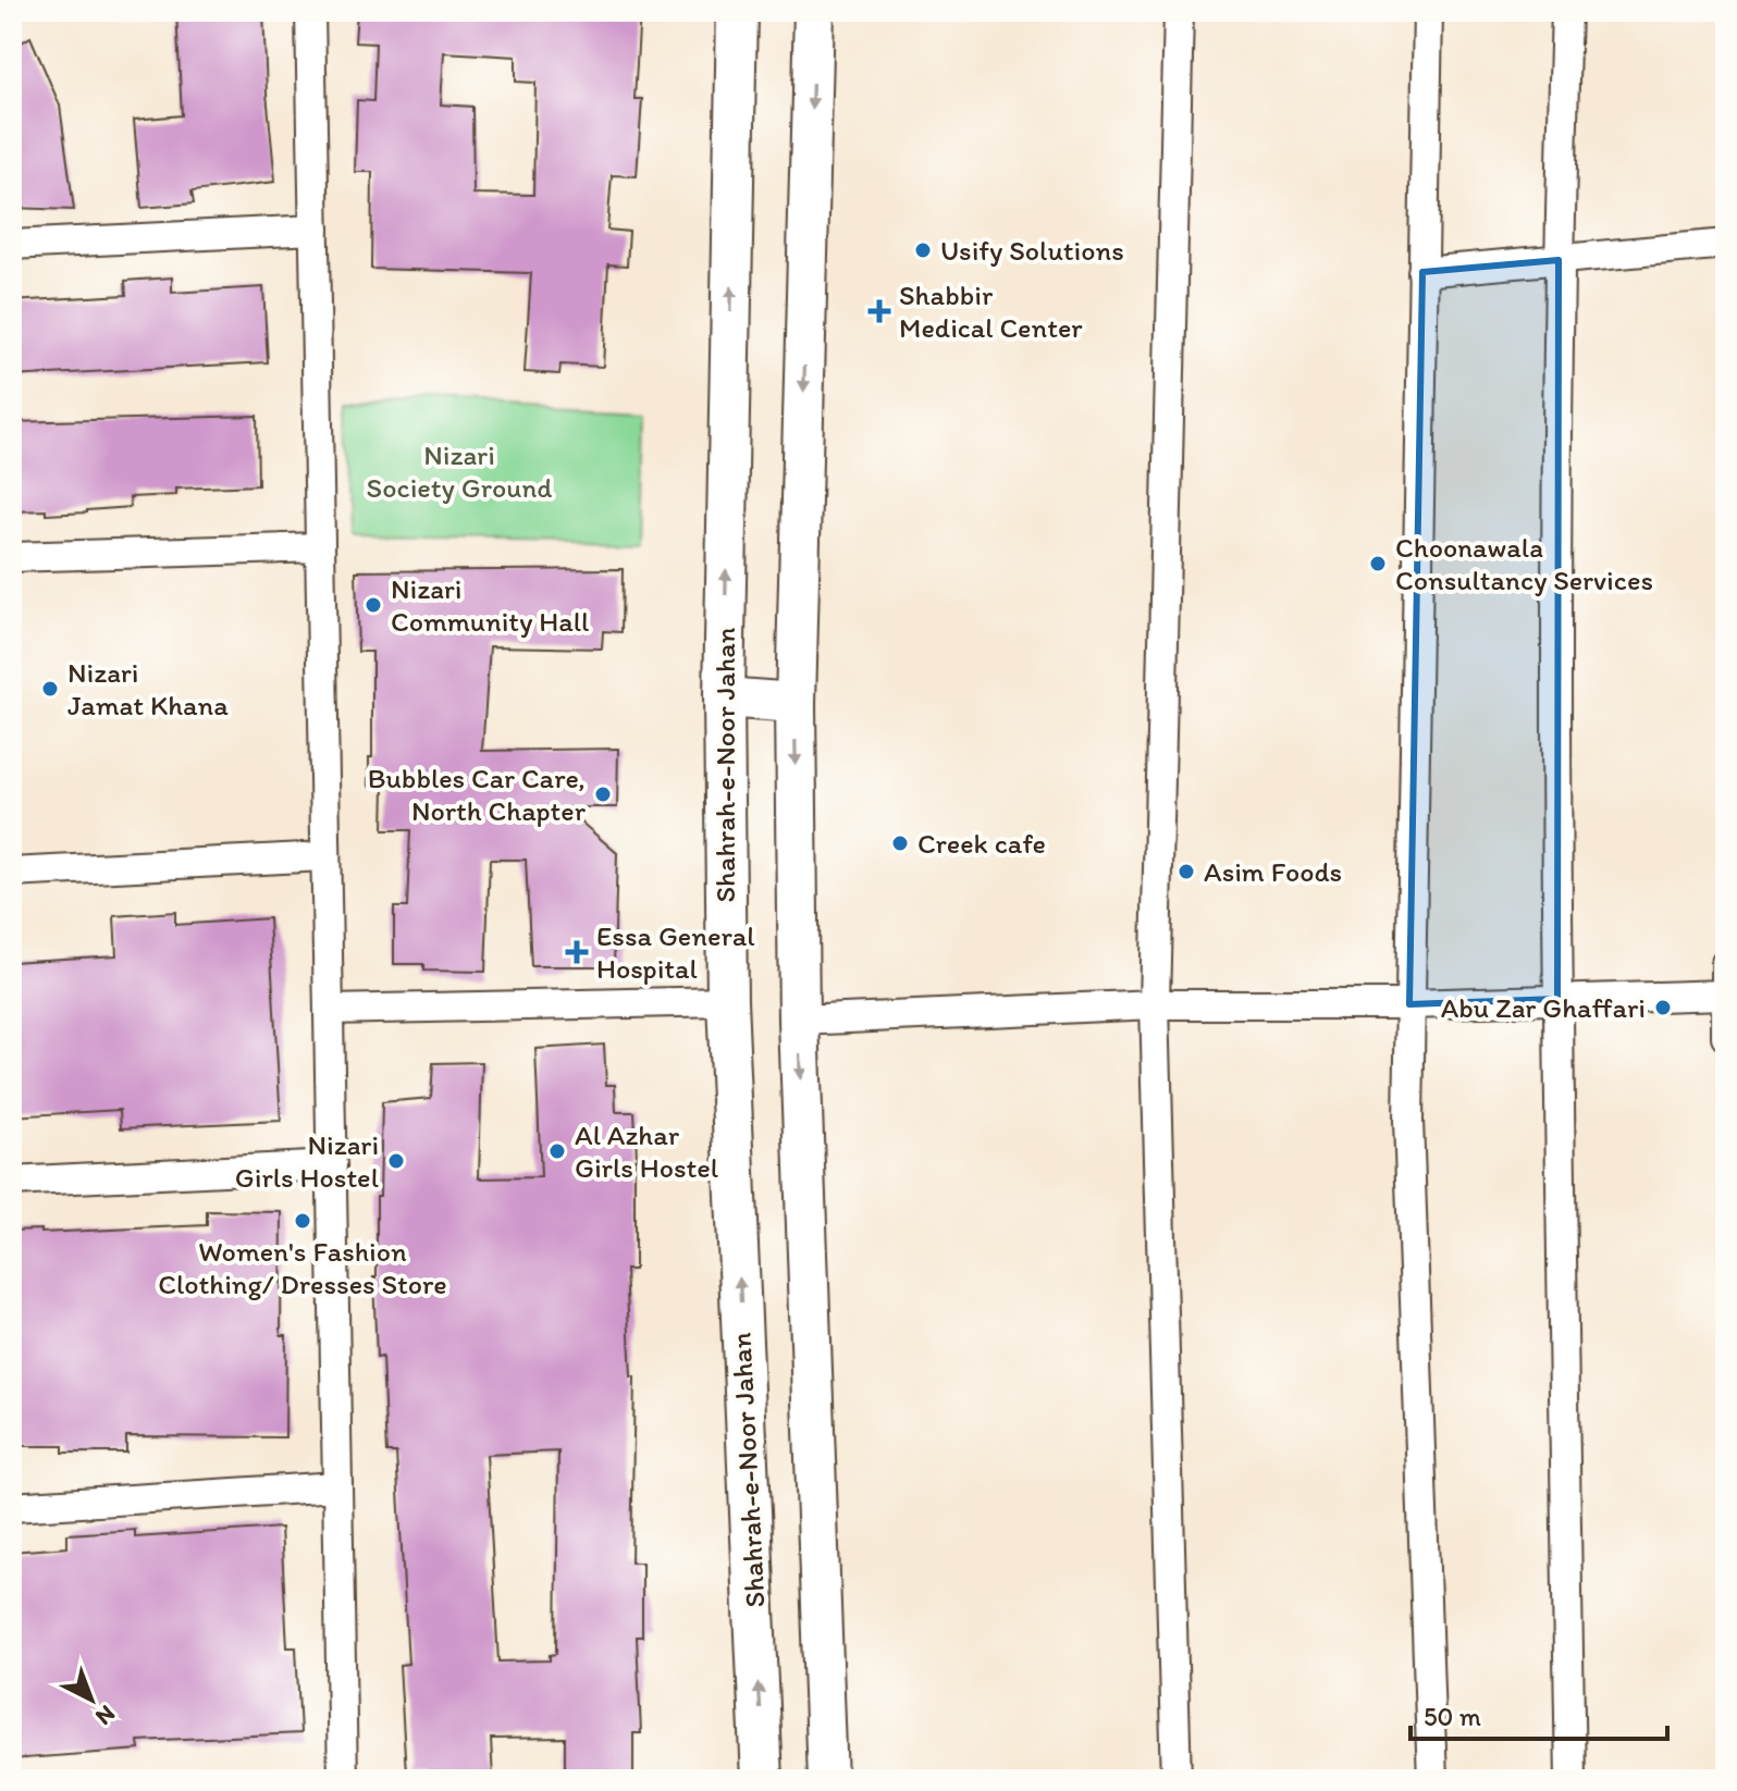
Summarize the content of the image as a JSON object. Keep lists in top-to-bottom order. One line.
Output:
{"streets":{"main road":["Shahrah-e-Noor Jahan"]},"parks":["Nizari Society Ground"],"places":{"other":["Usify Solutions","Choonawala Consultancy Services","Nizari Community Hall","Nizari Jamat Khana","Bubbles Car Care, North Chapter","Creek cafe","Asim Foods","Abu Zar Ghaffari","Al Azhar Girls Hostel","Nizari Girls Hostel","Women's Fashion Clothing/ Dresses Store"],"health":["Shabbir Medical Center","Essa General Hospital"]},"scale_bar":"50 m","north":"bottom right"}
